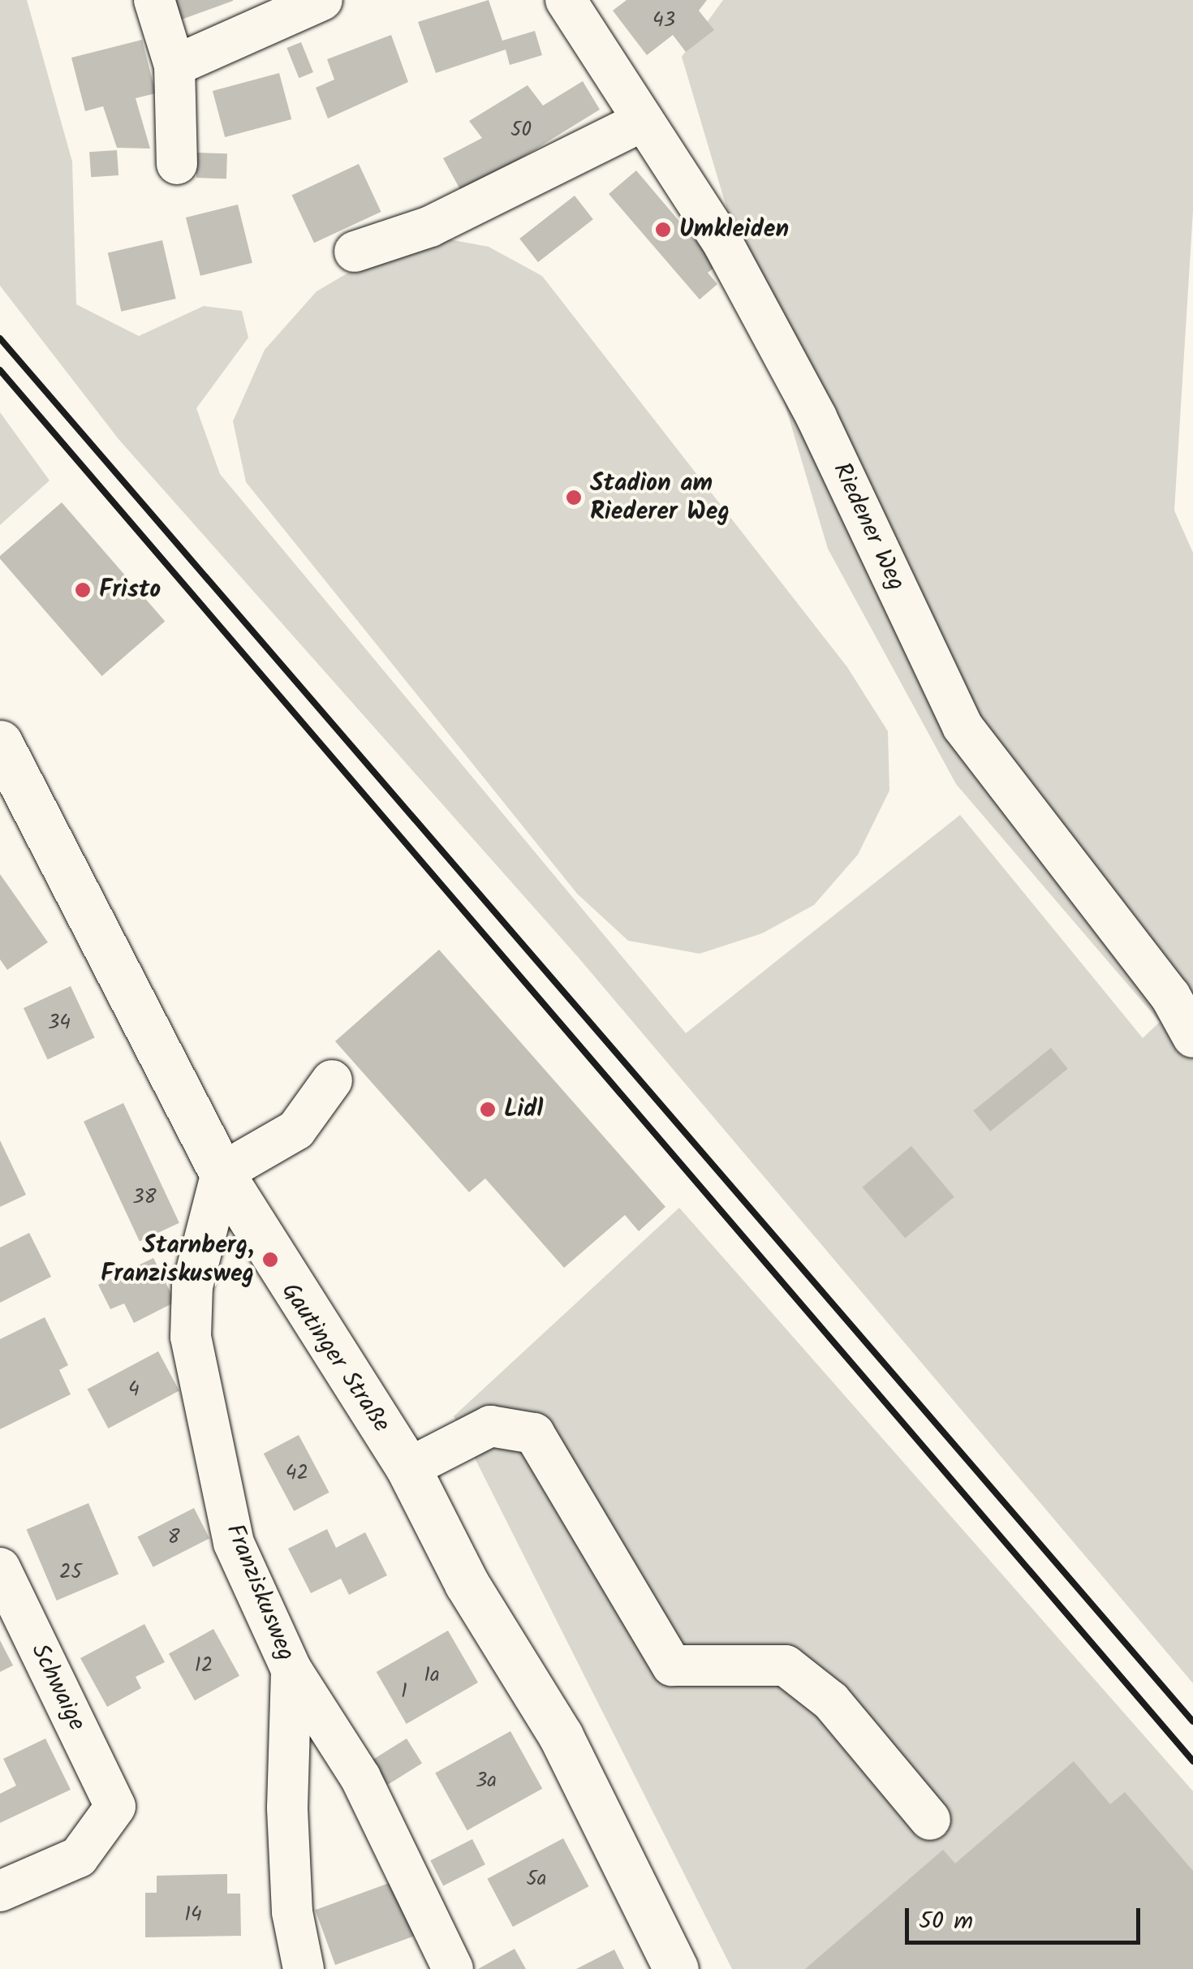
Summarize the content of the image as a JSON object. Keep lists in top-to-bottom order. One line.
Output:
{"streets":{"main road":["Gautinger Straße"],"street":["Riedener Weg","Franziskusweg","Schwaige"]},"crossings":[["Gautinger Straße","Franziskusweg"]],"places":["Umkleiden","Stadion am Riederer Weg","Fristo","Lidl","Starnberg, Franziskusweg"],"house_numbers":["43","50","34","38","4","42","8","25","12","1a","1","3a","5a","14"],"scale_bar":"50 m"}
